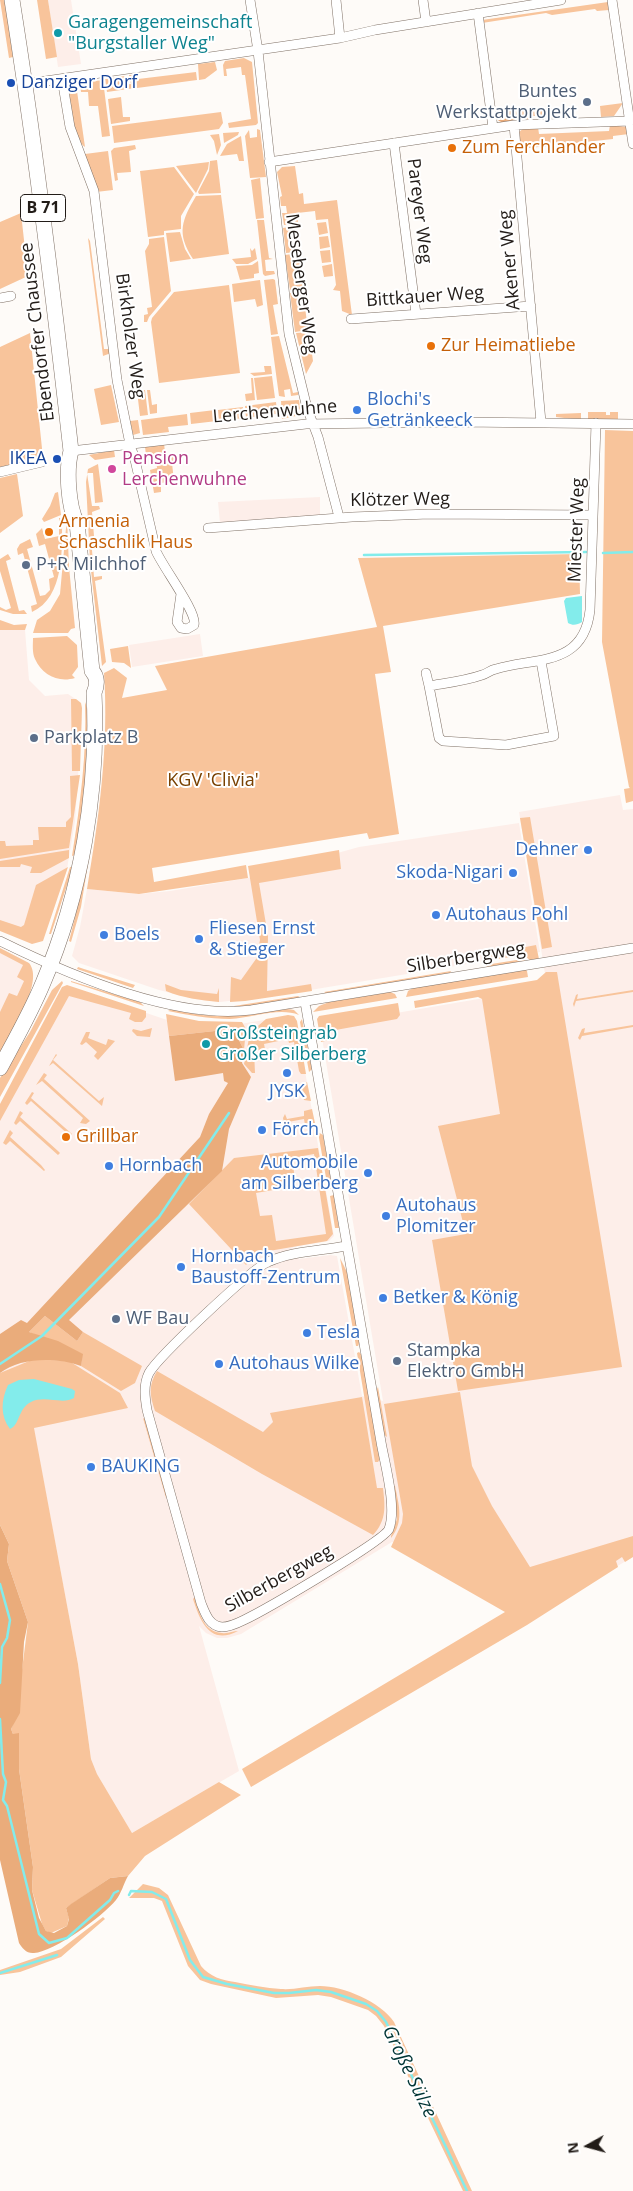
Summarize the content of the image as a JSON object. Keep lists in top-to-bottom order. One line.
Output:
{"streets":{"main road":["B 71","Ebendorfer Chaussee"],"street":["Pareyer Weg","Akener Weg","Meseberger Weg","Bittkauer Weg","Birkholzer Weg","Lerchenwuhne","Klötzer Weg","Miester Weg","Silberbergweg"]},"crossings":[["Pareyer Weg","Bittkauer Weg"],["Akener Weg","Bittkauer Weg"],["Akener Weg","Lerchenwuhne"],["Meseberger Weg","Lerchenwuhne"],["Meseberger Weg","Klötzer Weg"],["Ebendorfer Chaussee","Lerchenwuhne"],["Ebendorfer Chaussee","Silberbergweg"],["Birkholzer Weg","Lerchenwuhne"],["Lerchenwuhne","Miester Weg"],["Klötzer Weg","Miester Weg"]],"water":["Große Sülze"],"parks":["KGV 'Clivia'"],"places":["Garagengemeinschaft \"Burgstaller Weg\"","Danziger Dorf","Buntes Werkstattprojekt","Zum Ferchlander","Zur Heimatliebe","Blochi's Getränkeeck","IKEA","Pension Lerchenwuhne","Armenia Schaschlik Haus","P+R Milchhof","Parkplatz B","Dehner","Skoda-Nigari","Autohaus Pohl","Boels","Fliesen Ernst & Stieger","Großsteingrab Großer Silberberg","JYSK","Förch","Grillbar","Hornbach","Automobile am Silberberg","Autohaus Plomitzer","Hornbach Baustoff-Zentrum","Betker & König","WF Bau","Tesla","Stampka Elektro GmbH","Autohaus Wilke","BAUKING"],"north":"left"}
